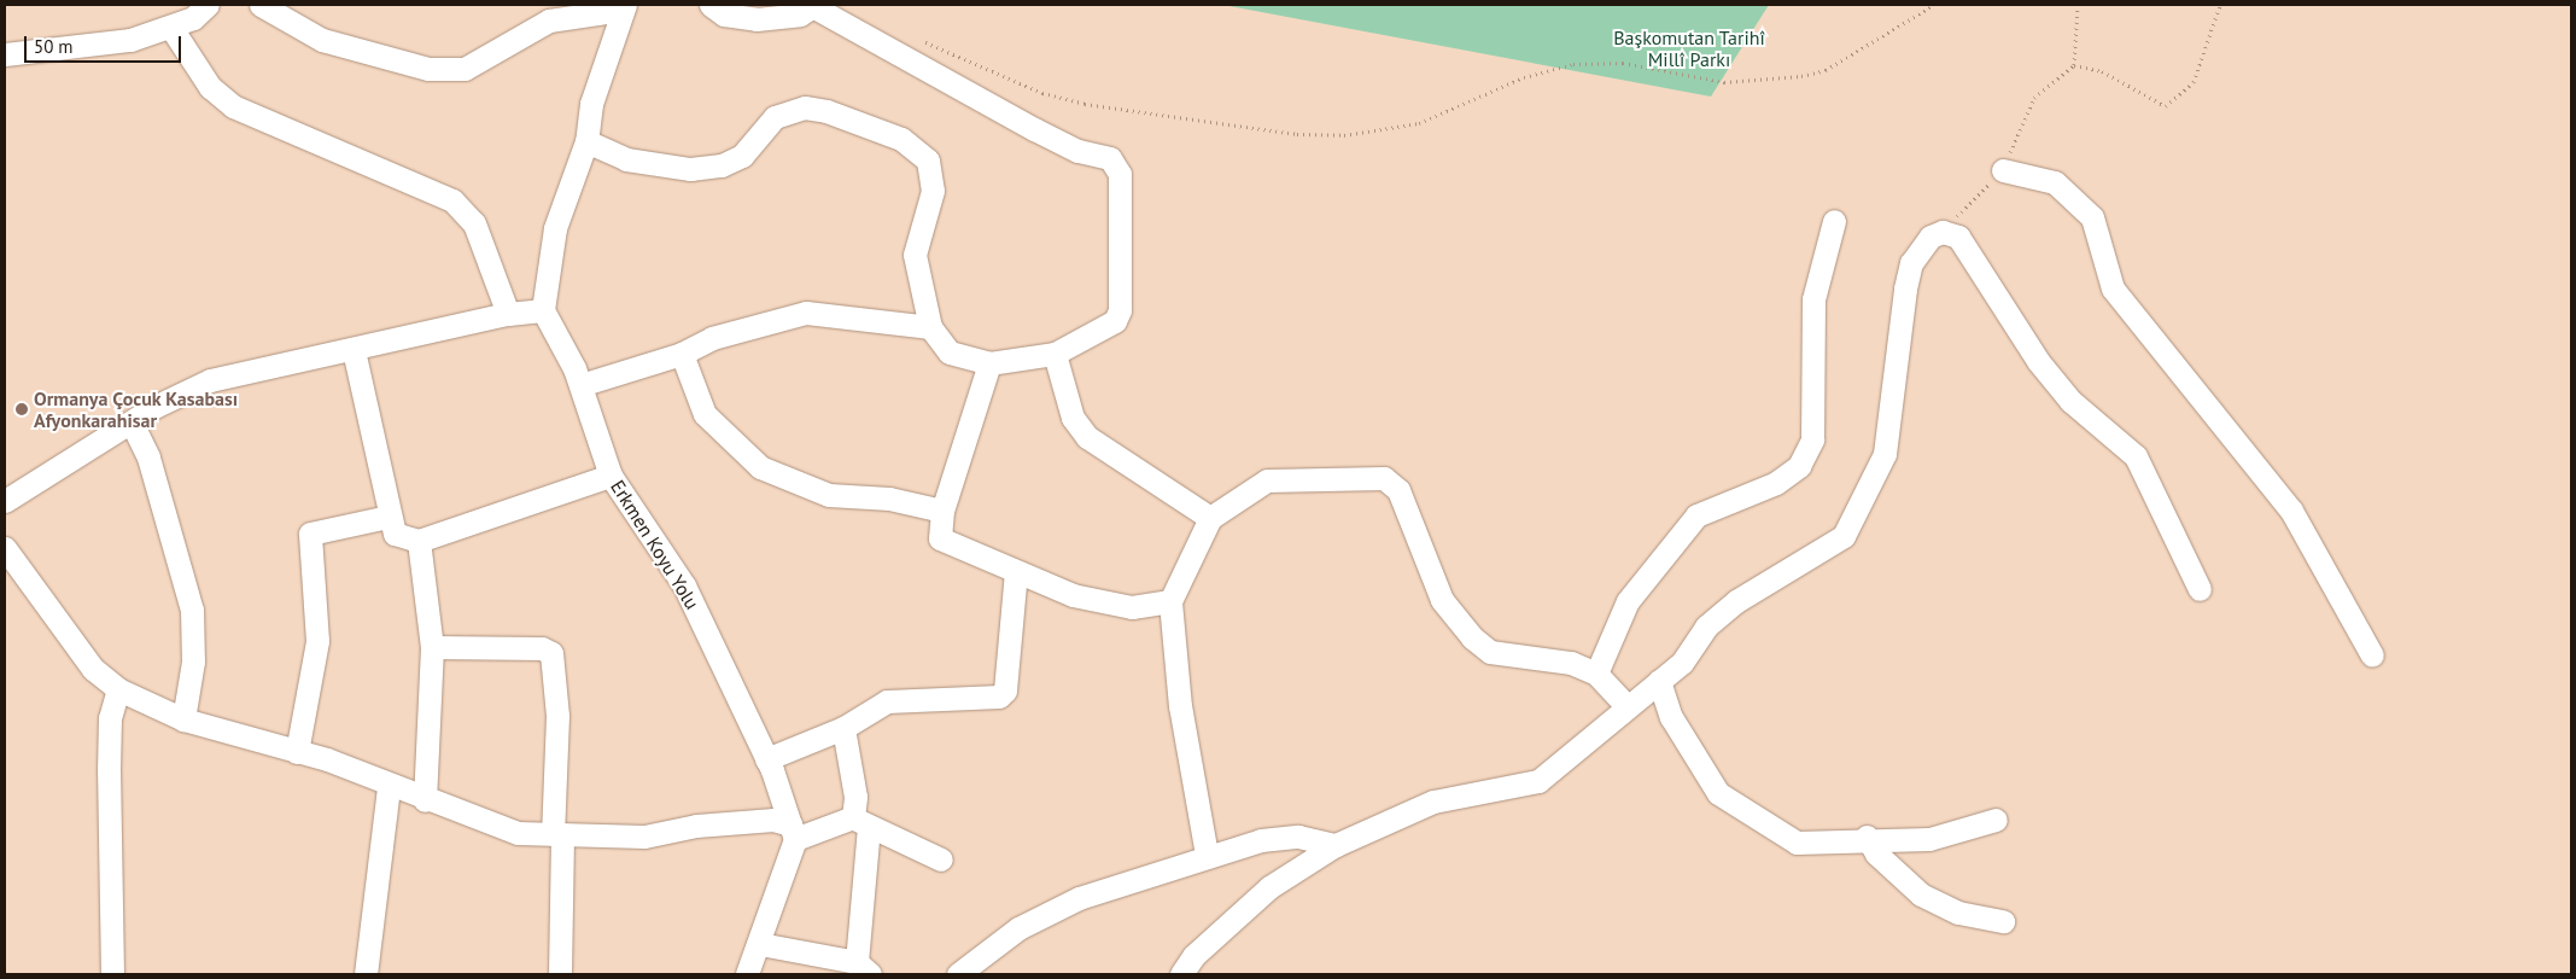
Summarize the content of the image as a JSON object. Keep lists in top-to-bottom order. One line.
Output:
{"streets":{"street":["Erkmen Koyu Yolu"]},"parks":["Başkomutan Tarihî Millî Parkı"],"places":["Ormanya Çocuk Kasabası Afyonkarahisar"],"scale_bar":"50 m"}
